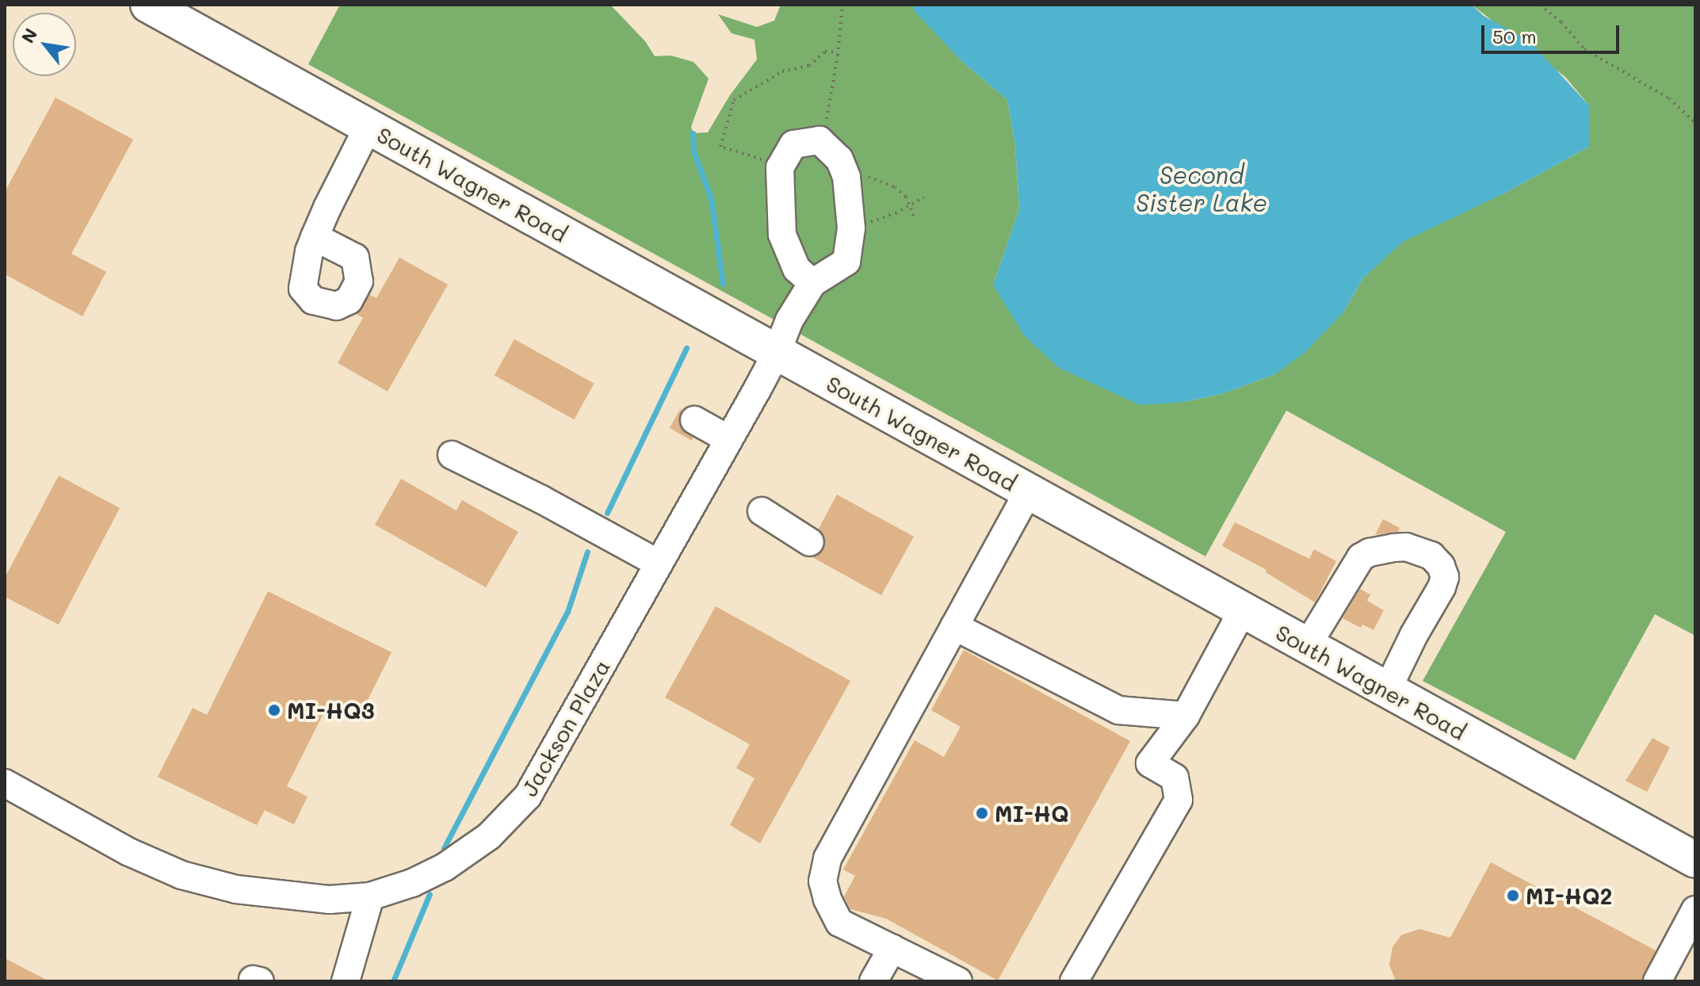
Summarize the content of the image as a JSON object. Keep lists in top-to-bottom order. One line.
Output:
{"streets":{"main road":["South Wagner Road"],"street":["Jackson Plaza"]},"crossings":[["South Wagner Road","Jackson Plaza"]],"water":["Second Sister Lake"],"places":["MI-HQ3","MI-HQ","MI-HQ2"],"scale_bar":"50 m","north":"top left"}
